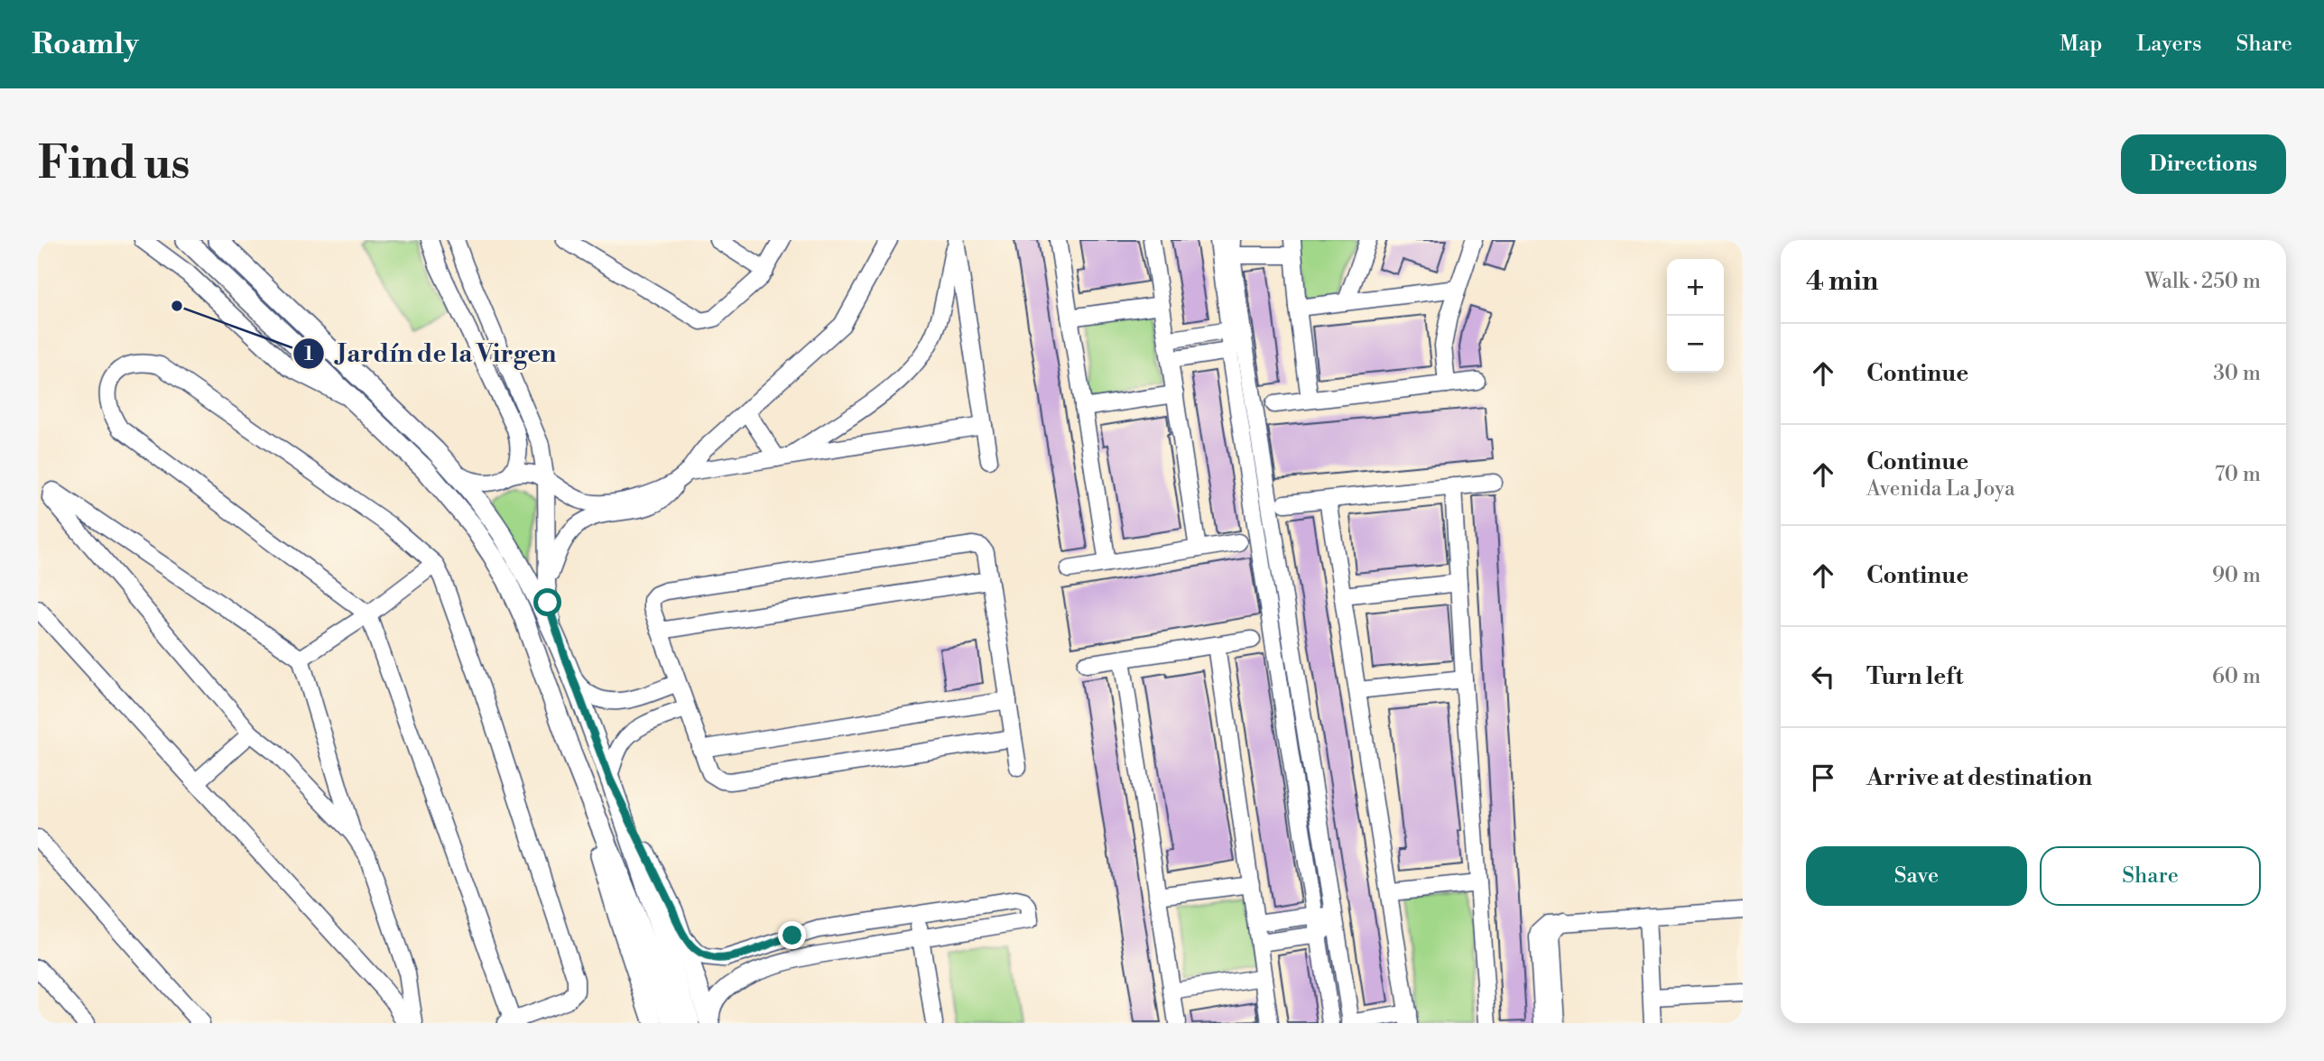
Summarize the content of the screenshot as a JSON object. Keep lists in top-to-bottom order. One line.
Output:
{"places":["Jardín de la Virgen"],"page":{"header":"Roamly","nav":["Map","Layers","Share"],"buttons":["Directions",["Save","Share"]],"title":"Find us","heading":["4 min","Walk · 250 m"],"map_buttons":["+","−"],"list":[["Continue","30 m"],["Continue","Avenida La Joya","70 m"],["Continue","90 m"],["Turn left","60 m"],"Arrive at destination"]}}
